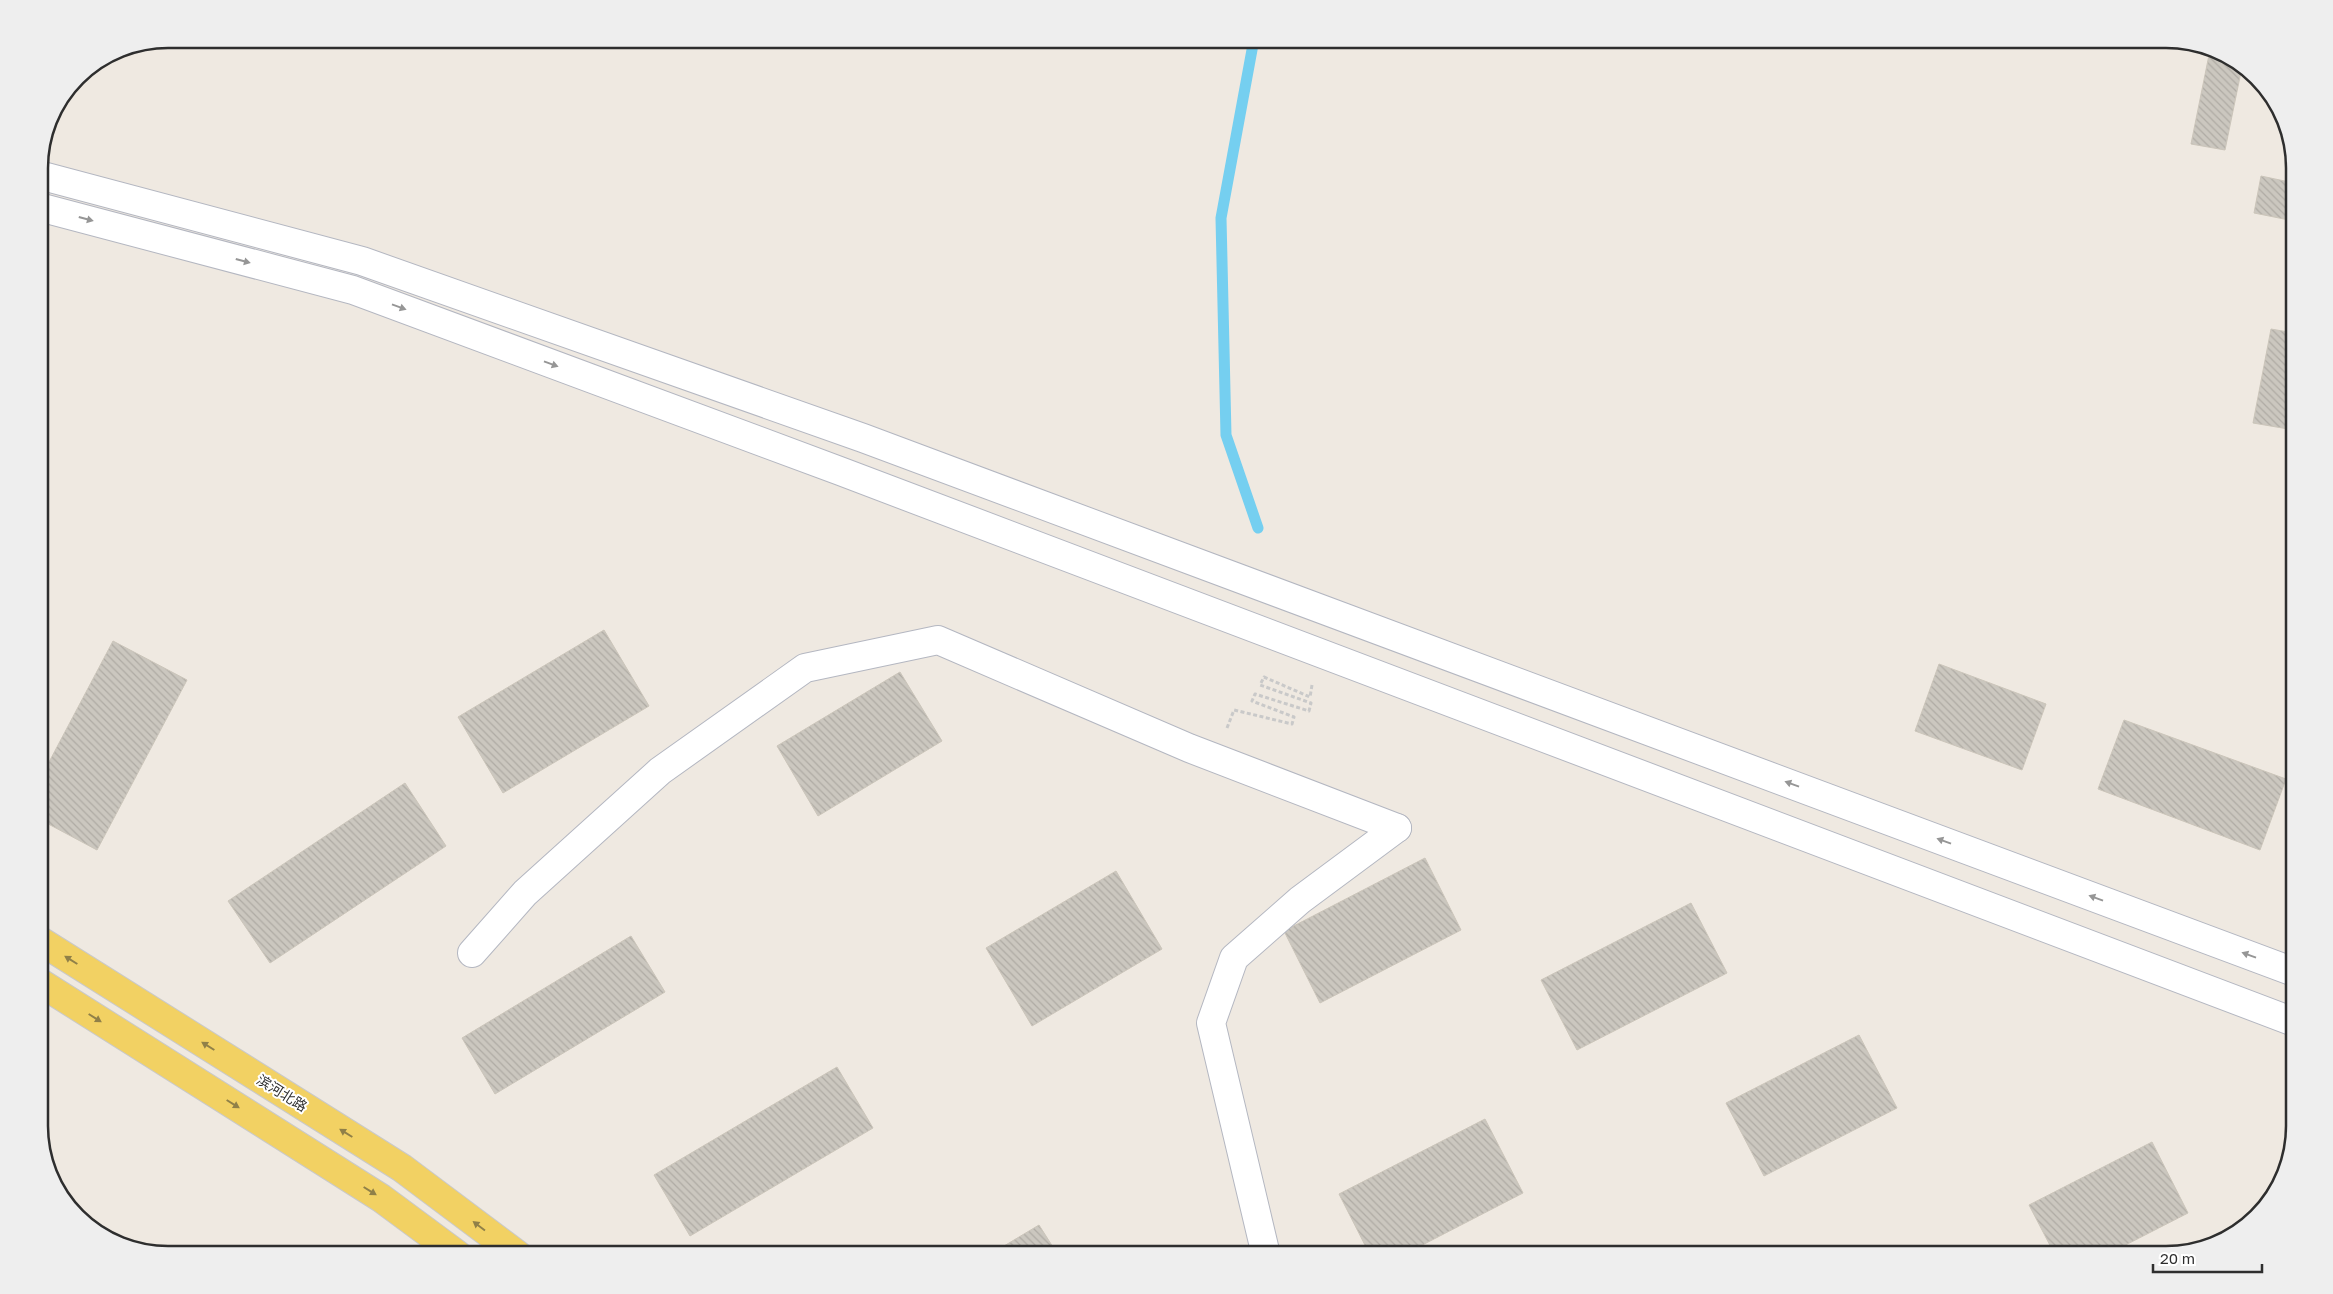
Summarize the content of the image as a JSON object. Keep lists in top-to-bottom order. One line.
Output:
{"streets":{"main road":["滨河北路"]},"scale_bar":"20 m"}
